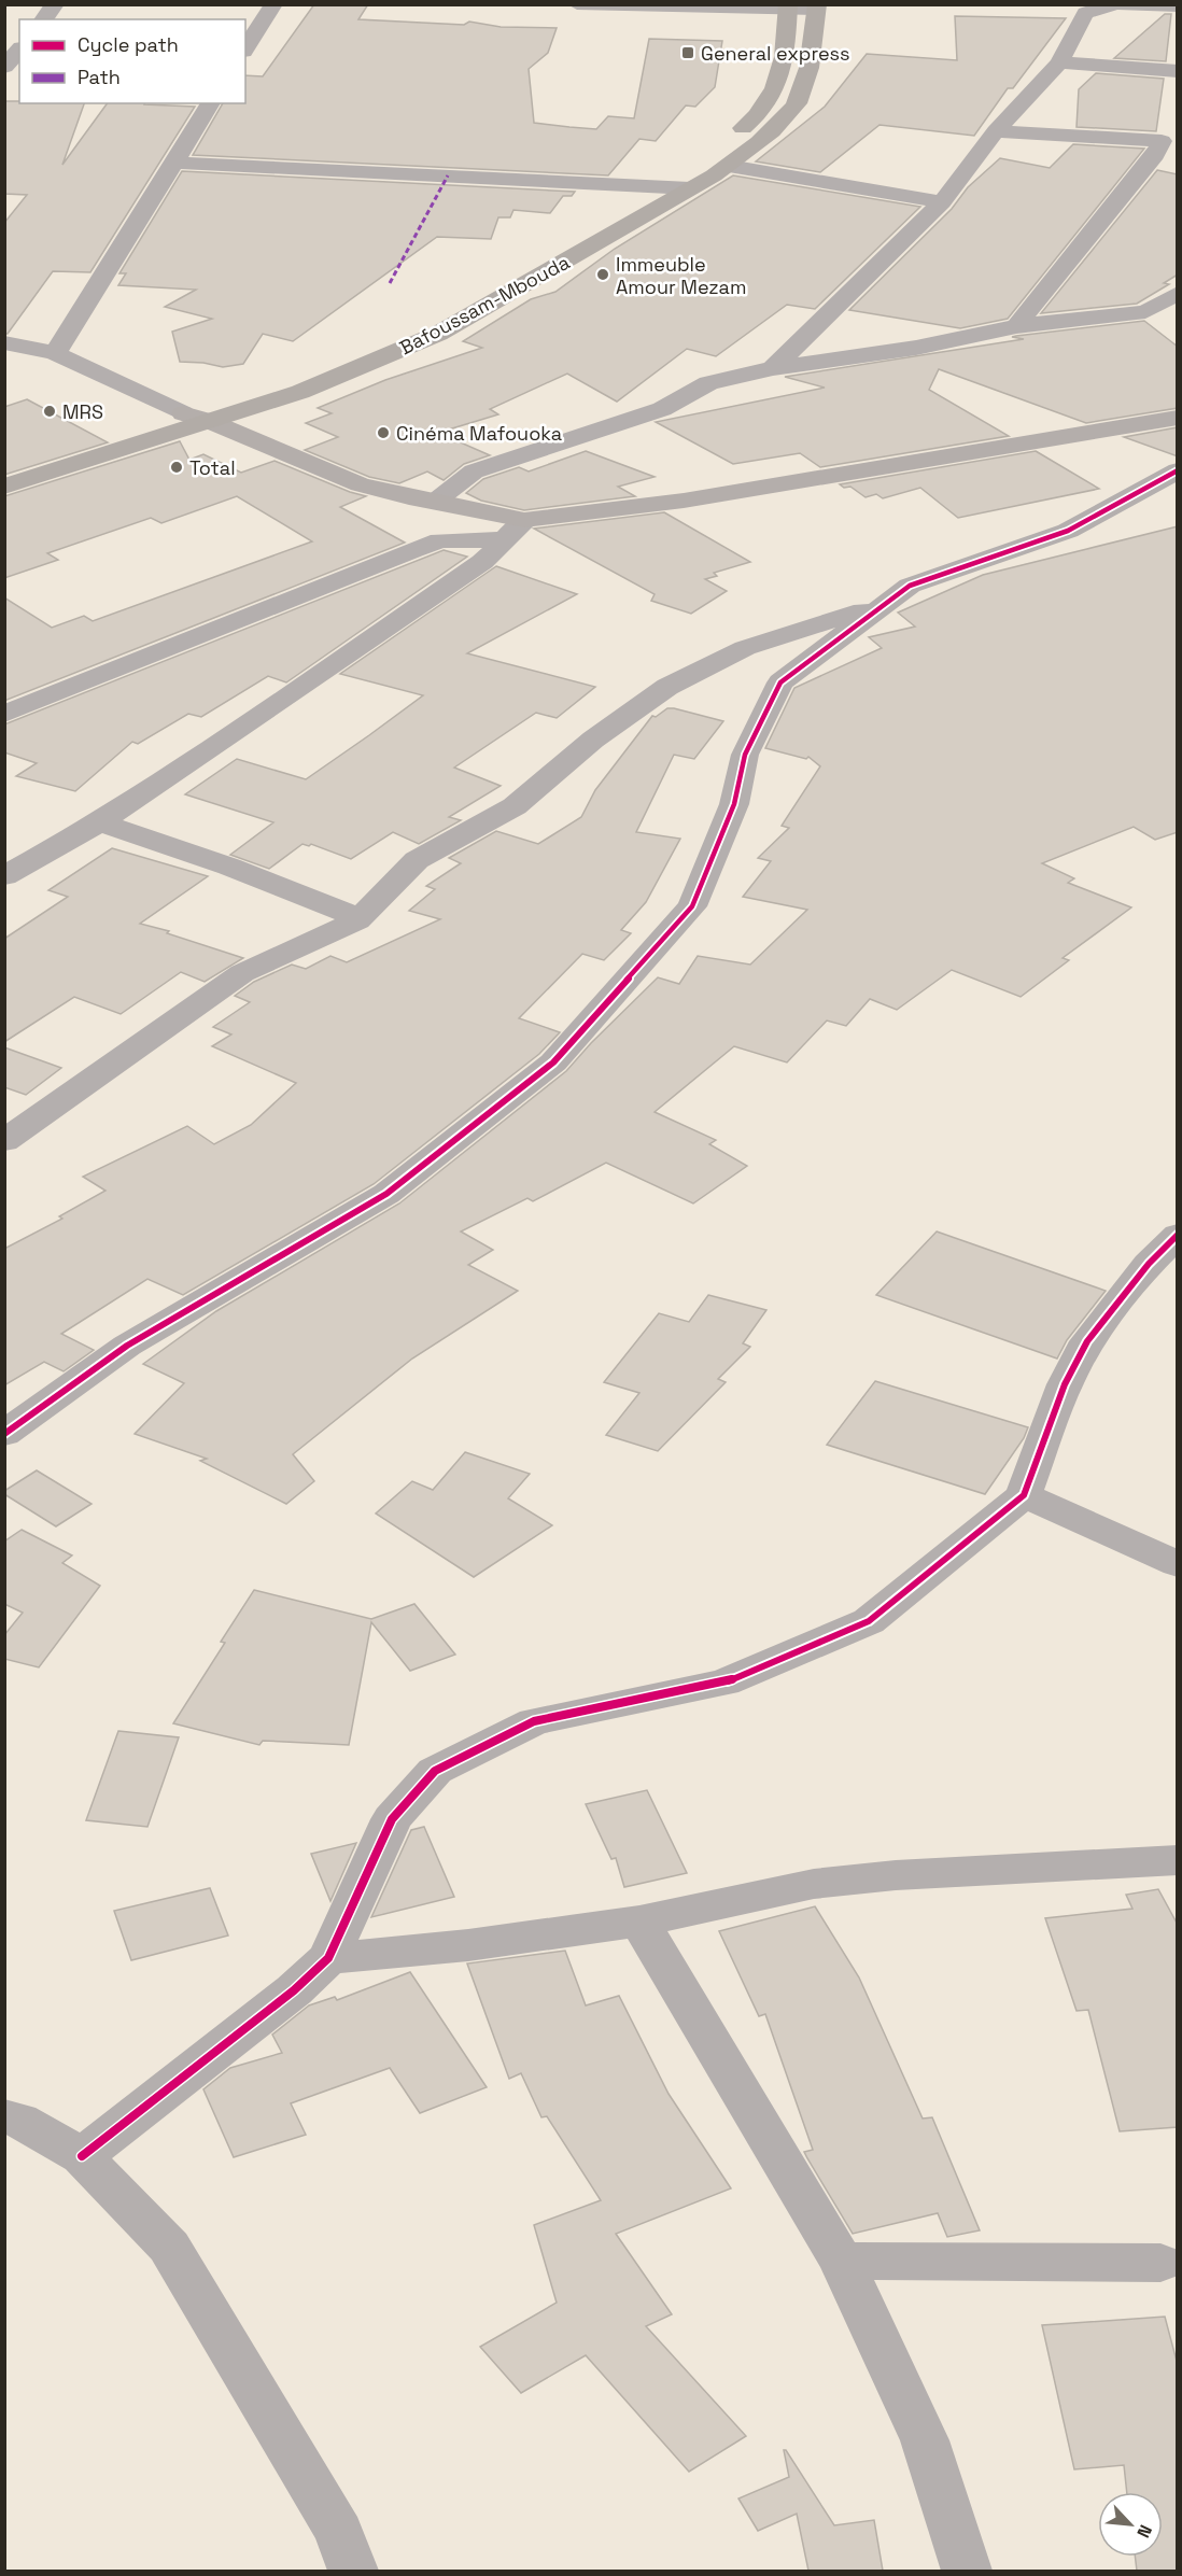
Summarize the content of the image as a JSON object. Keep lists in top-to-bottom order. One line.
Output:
{"streets":{"highway":["Bafoussam-Mbouda"]},"places":{"transit":["General express"],"other":["Immeuble Amour Mezam","MRS","Cinéma Mafouoka","Total"]},"legend":["Cycle path","Path"],"north":"bottom right"}
